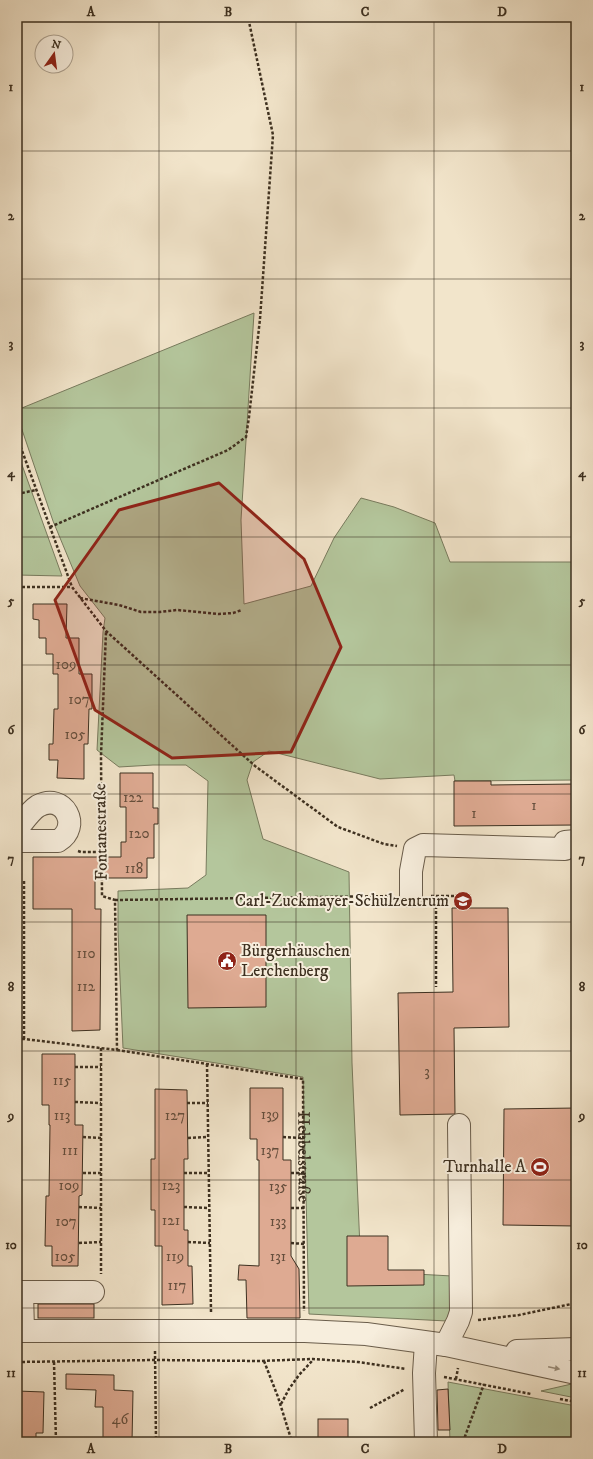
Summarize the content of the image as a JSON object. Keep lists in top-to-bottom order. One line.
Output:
{"streets":{"street":["Fontanestraße"],"path":["Hebbelstraße"]},"crossings":[["Fontanestraße","Hebbelstraße"]],"places":{"school or university":["Carl-Zuckmayer-Schulzentrum"],"public building":["Bürgerhäuschen Lerchenberg"],"sports":["Turnhalle A"]},"house_numbers":["109","107","105","122","1","1","120","118","110","112","3","115","139","113","127","111","137","109","123","135","121","107","133","105","119","131","117","46"],"north":"top","grid":{"columns":["A","B","C","D"],"rows":["1","2","3","4","5","6","7","8","9","10","11"]}}
